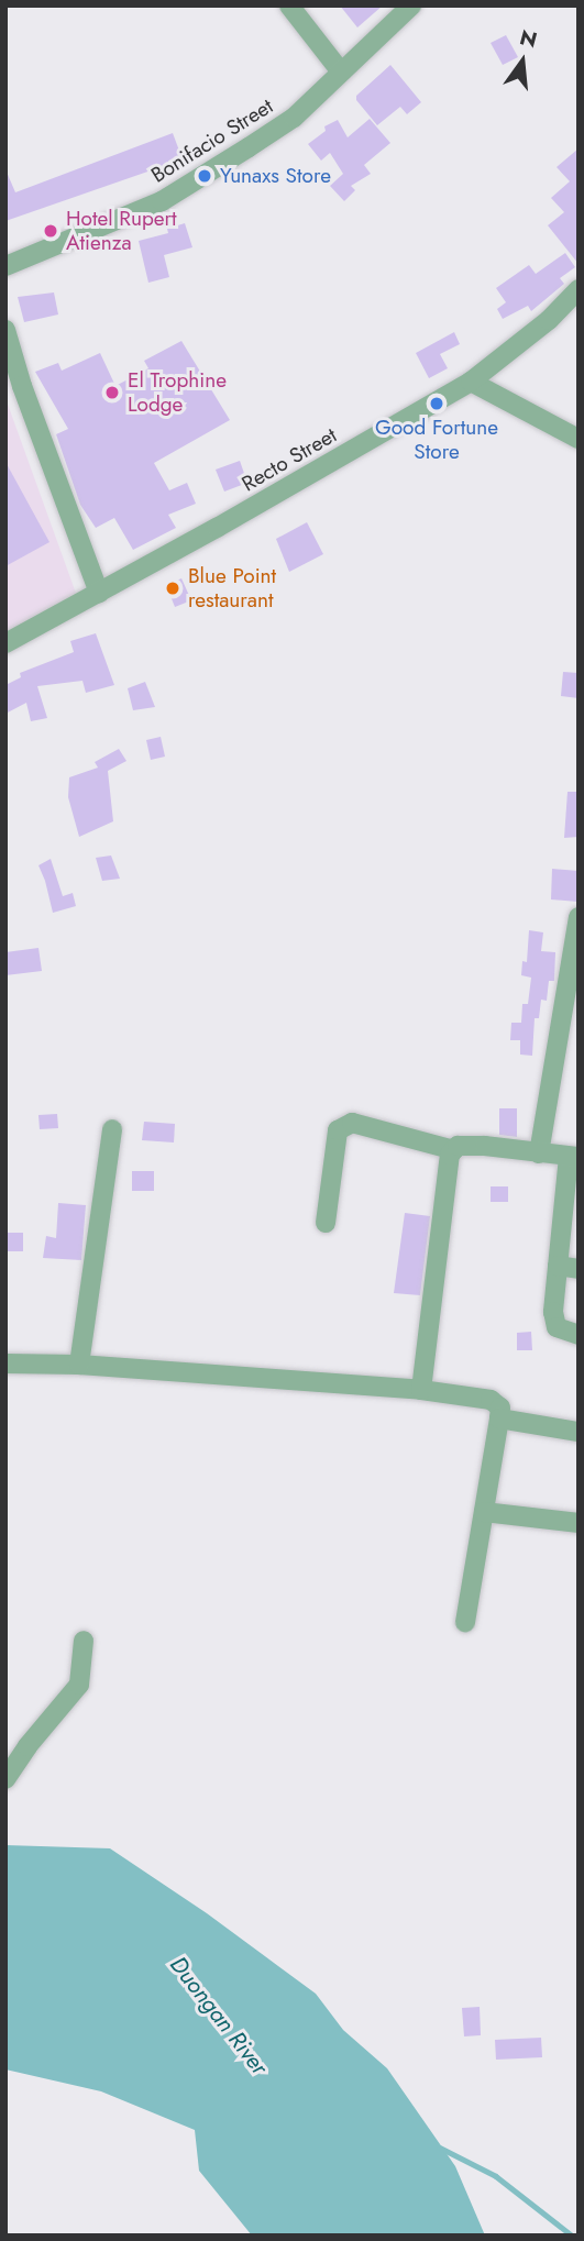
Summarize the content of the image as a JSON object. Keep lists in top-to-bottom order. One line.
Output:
{"streets":{"street":["Bonifacio Street","Recto Street"]},"water":["Duongan River"],"places":["Yunaxs Store","Hotel Rupert Atienza","El Trophine Lodge","Good Fortune Store","Blue Point restaurant"],"north":"top"}
